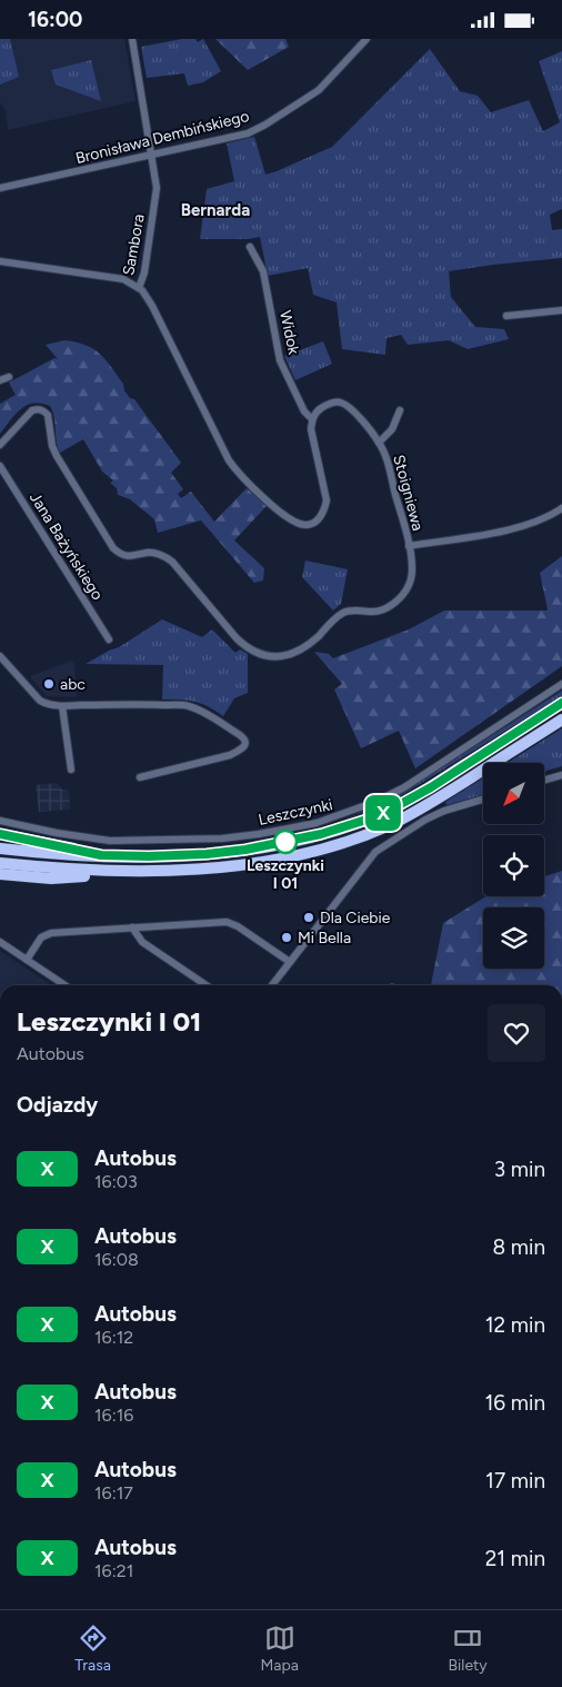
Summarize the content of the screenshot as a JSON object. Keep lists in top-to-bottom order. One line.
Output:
{"streets":{"street":["Bronisława Dembińskiego","Sambora","Widok","Stoigniewa","Jana Bażyńskiego","Leszczynki"]},"crossings":[["Bronisława Dembińskiego","Sambora"],["Sambora","Widok"],["Sambora","Stoigniewa"],["Widok","Stoigniewa"]],"districts":["Bernarda"],"places":["abc","Leszczynki I 01","Dla Ciebie","Mi Bella"],"lines":["bus line X"],"north":"bottom left","page":{"status":"16:00","on_map":"X","heading":[["Leszczynki I 01","Autobus"],"Odjazdy"],"list":[{"mark":"X","name":"Autobus","note":"16:03","value":"3 min"},{"mark":"X","name":"Autobus","note":"16:08","value":"8 min"},{"mark":"X","name":"Autobus","note":"16:12","value":"12 min"},{"mark":"X","name":"Autobus","note":"16:16","value":"16 min"},{"mark":"X","name":"Autobus","note":"16:17","value":"17 min"},{"mark":"X","name":"Autobus","note":"16:21","value":"21 min"}],"tabs":["Trasa","Mapa","Bilety"]}}
